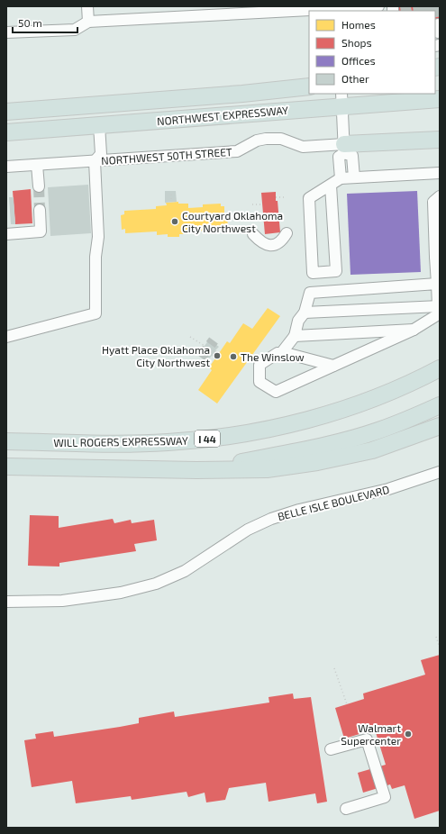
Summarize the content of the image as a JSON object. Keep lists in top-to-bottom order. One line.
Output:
{"streets":{"highway":["NORTHWEST EXPRESSWAY","I 44","WILL ROGERS EXPRESSWAY"],"street":["NORTHWEST 50TH STREET","BELLE ISLE BOULEVARD"]},"places":["Courtyard Oklahoma City Northwest","Hyatt Place Oklahoma City Northwest","The Winslow","Walmart Supercenter"],"legend":["Homes","Shops","Offices","Other"],"scale_bar":"50 m"}
